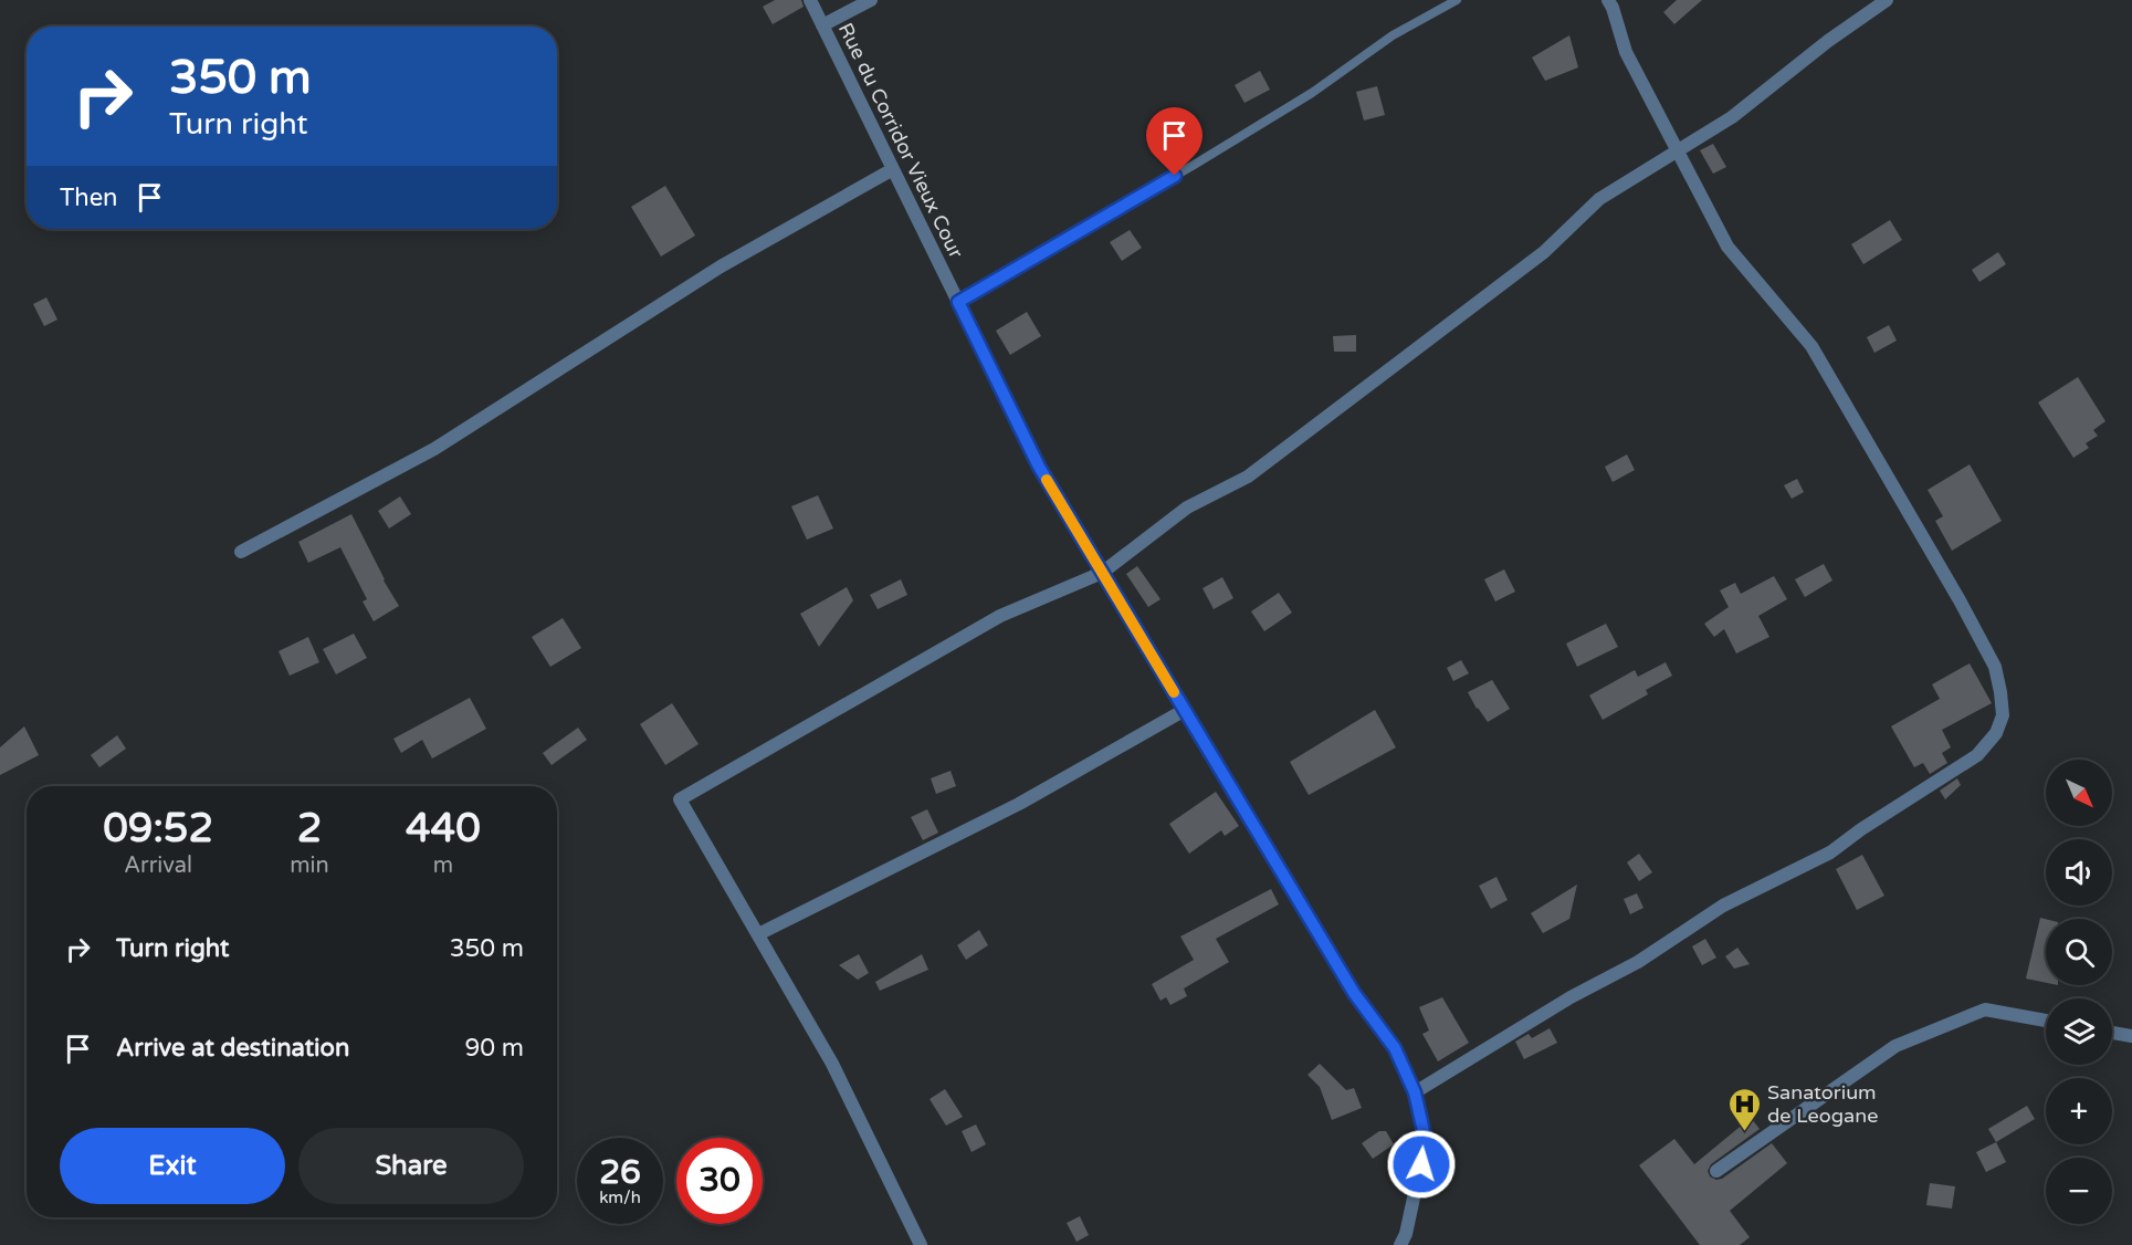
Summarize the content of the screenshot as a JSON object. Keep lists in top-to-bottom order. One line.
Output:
{"streets":{"street":["Rue du Corridor Vieux Cour"]},"places":{"hospital":["Sanatorium de Leogane"]},"north":"bottom right","page":{"turn":["350 m","Turn right"],"then":"Then","map_buttons":["+","−"],"eta":["09:52","Arrival","2","min","440","m"],"list":[{"name":"Turn right","value":"350 m"},{"name":"Arrive at destination","value":"90 m"}],"buttons":["Exit","Share"],"speed":"26 km/h","limit":"30"}}
